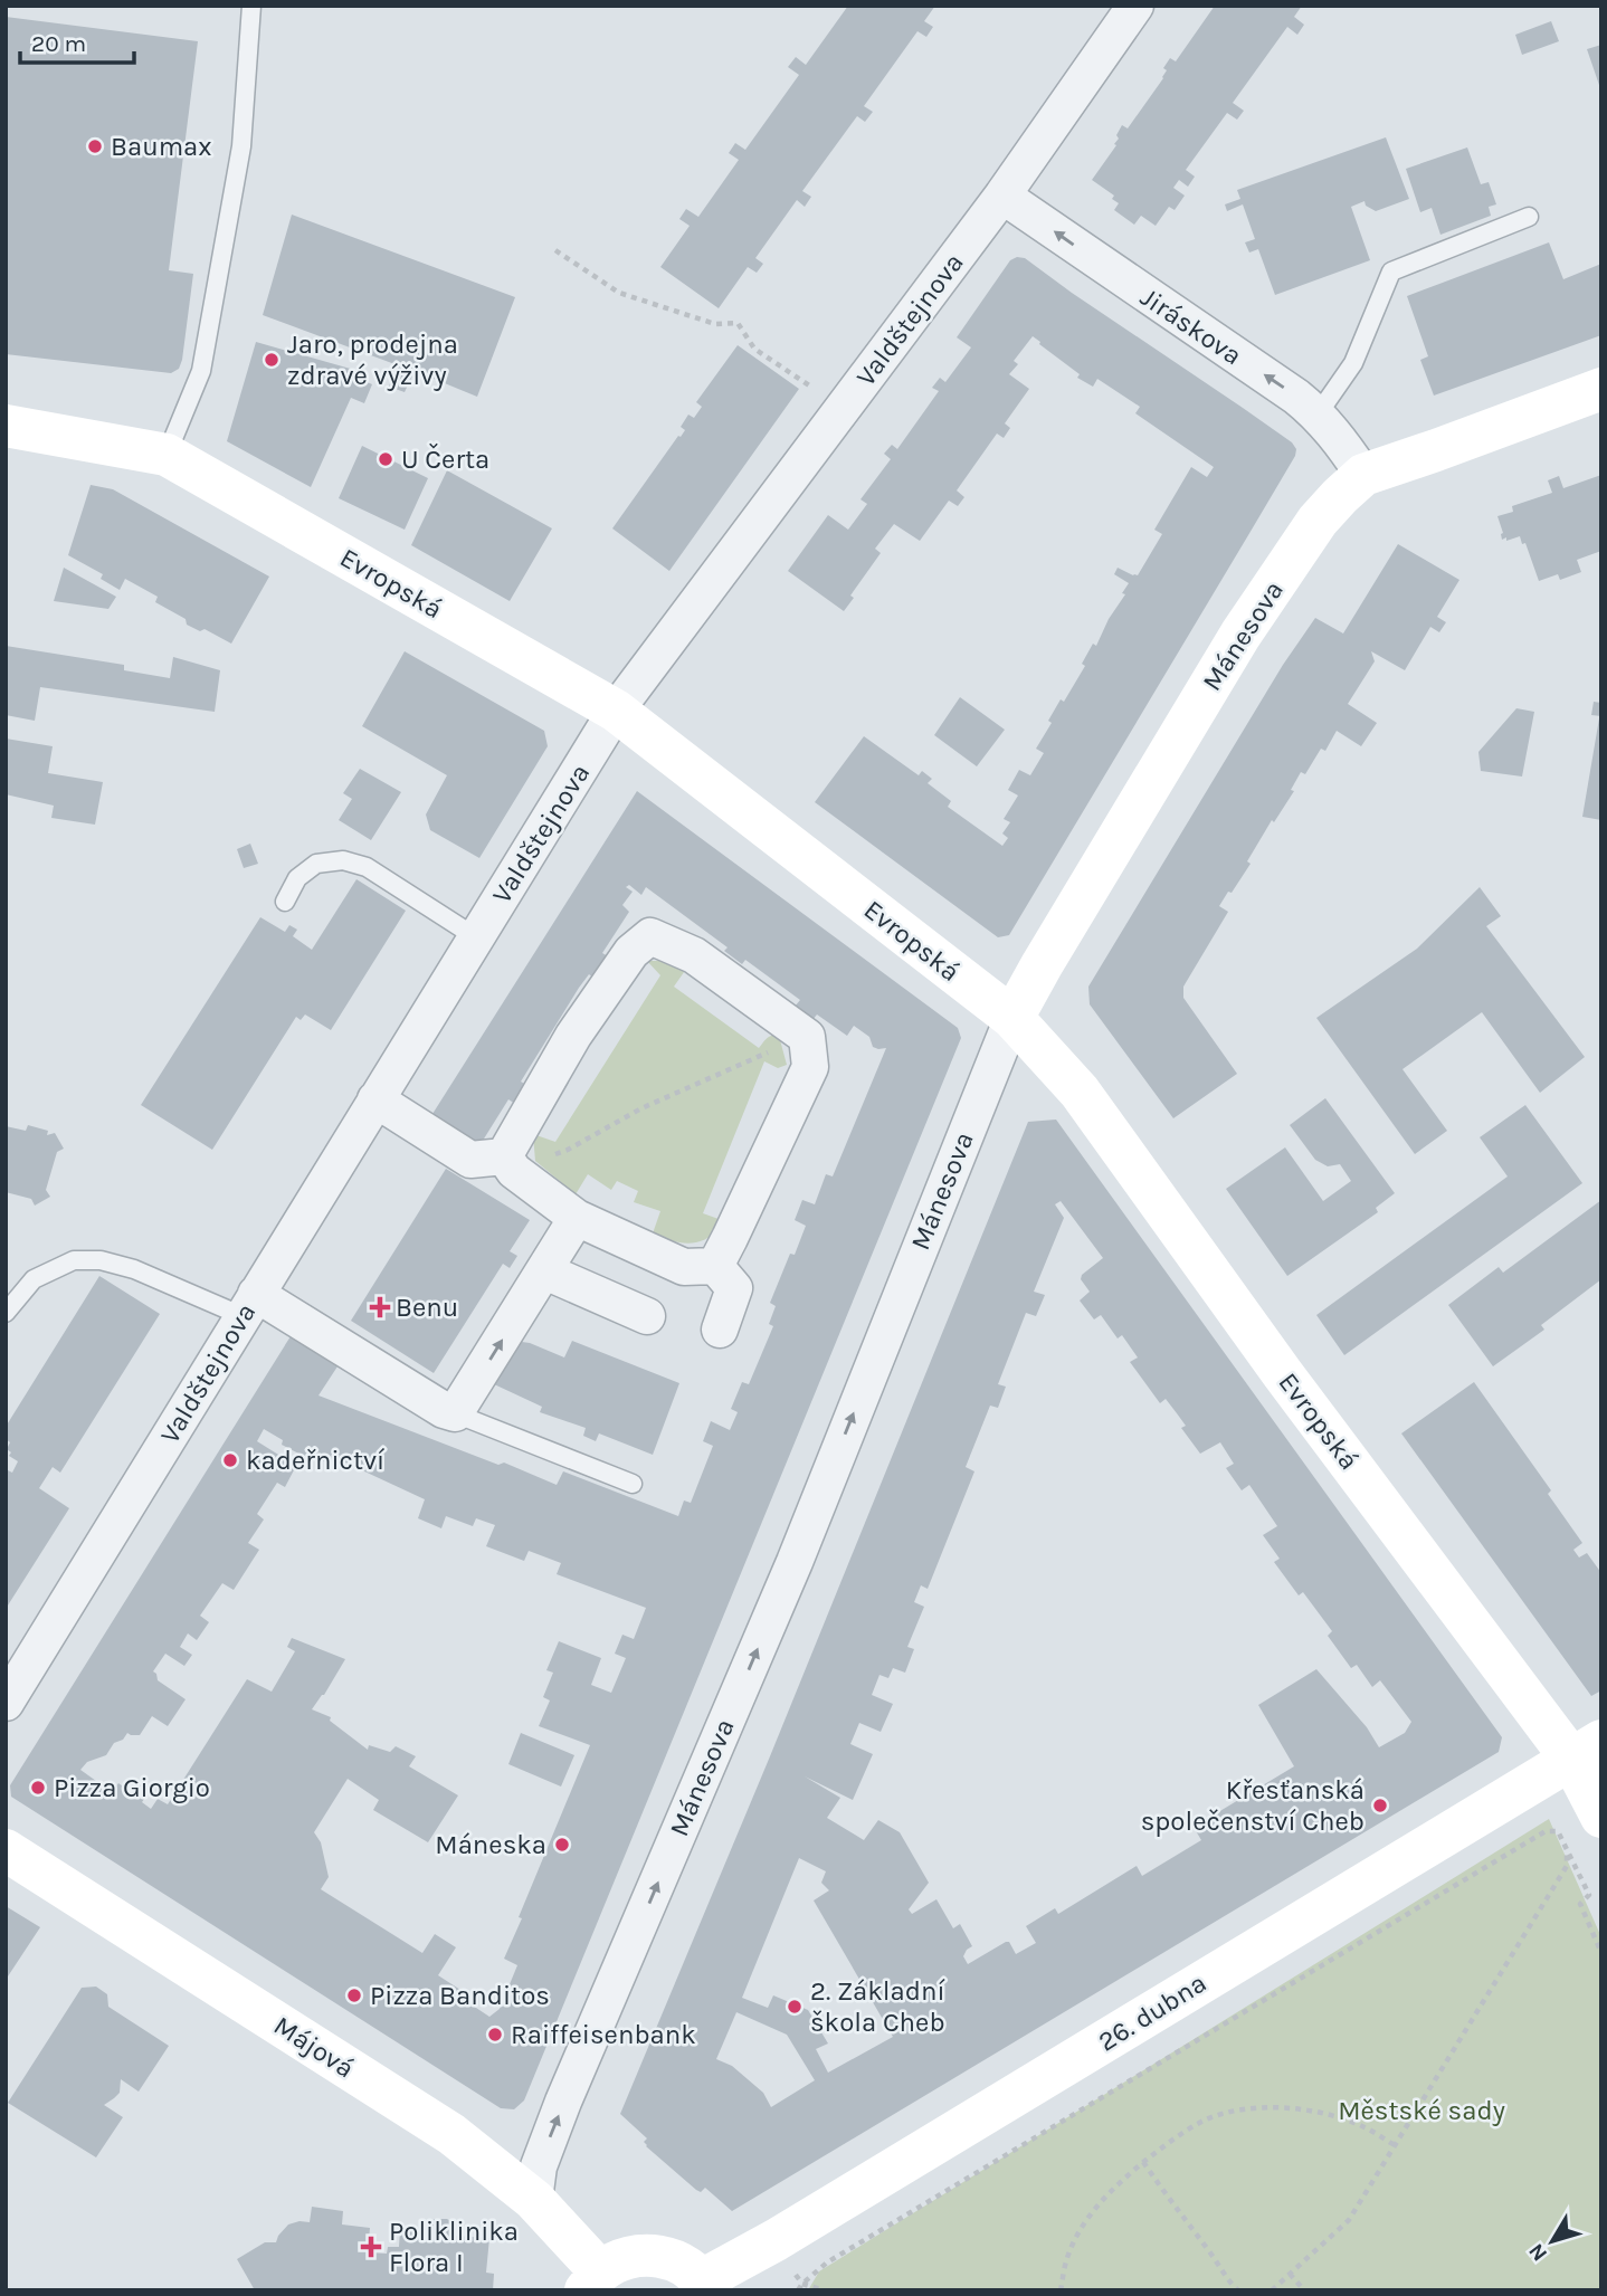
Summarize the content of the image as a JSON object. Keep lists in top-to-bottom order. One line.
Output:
{"streets":{"street":["Valdštejnova","Jiráskova","Evropská","Mánesova","26. dubna","Májová"]},"crossings":[["Valdštejnova","Jiráskova"],["Valdštejnova","Evropská"],["Jiráskova","Mánesova"],["Evropská","Mánesova"],["Evropská","26. dubna"],["Mánesova","Májová"],["26. dubna","Májová"]],"one_way":["Jiráskova","Mánesova"],"parks":["Městské sady"],"places":{"other":["Baumax","Jaro, prodejna zdravé výživy","U Čerta","kadeřnictví","Pizza Giorgio","Křesťanská společenství Cheb","Máneska","Pizza Banditos","2. Základní škola Cheb","Raiffeisenbank"],"health":["Benu","Poliklinika Flora I"]},"scale_bar":"20 m","north":"bottom left"}
